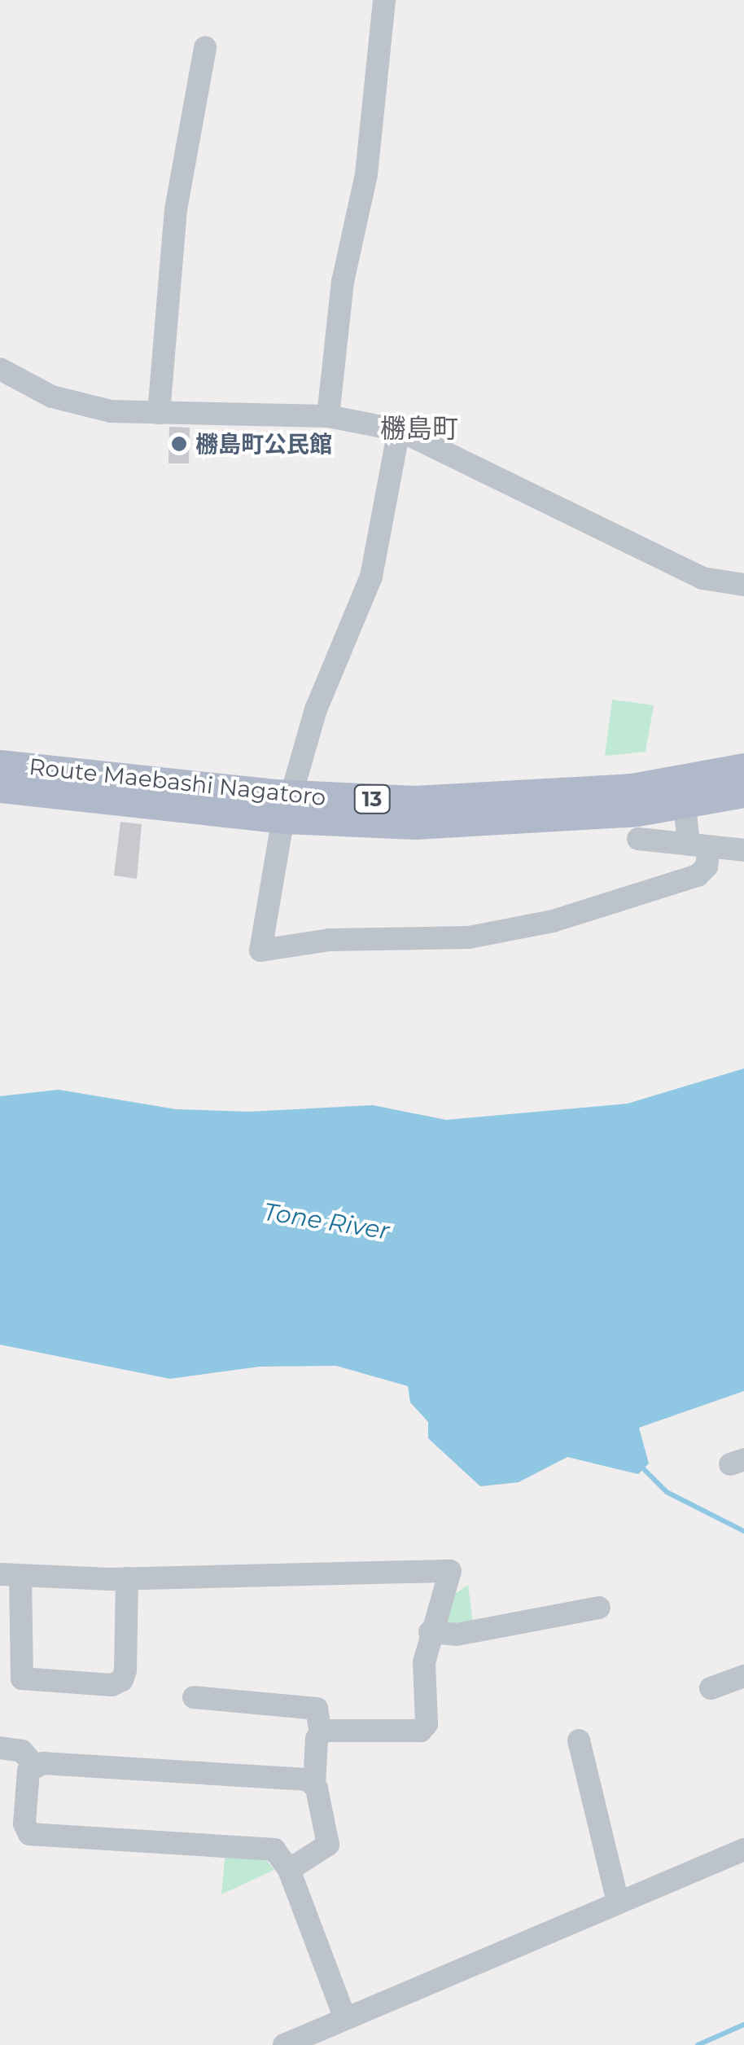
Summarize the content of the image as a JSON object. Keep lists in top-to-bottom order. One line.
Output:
{"streets":{"main road":["Route Maebashi Nagatoro","13"]},"districts":["橳島町"],"water":["Tone River"],"places":["橳島町公民館"]}
